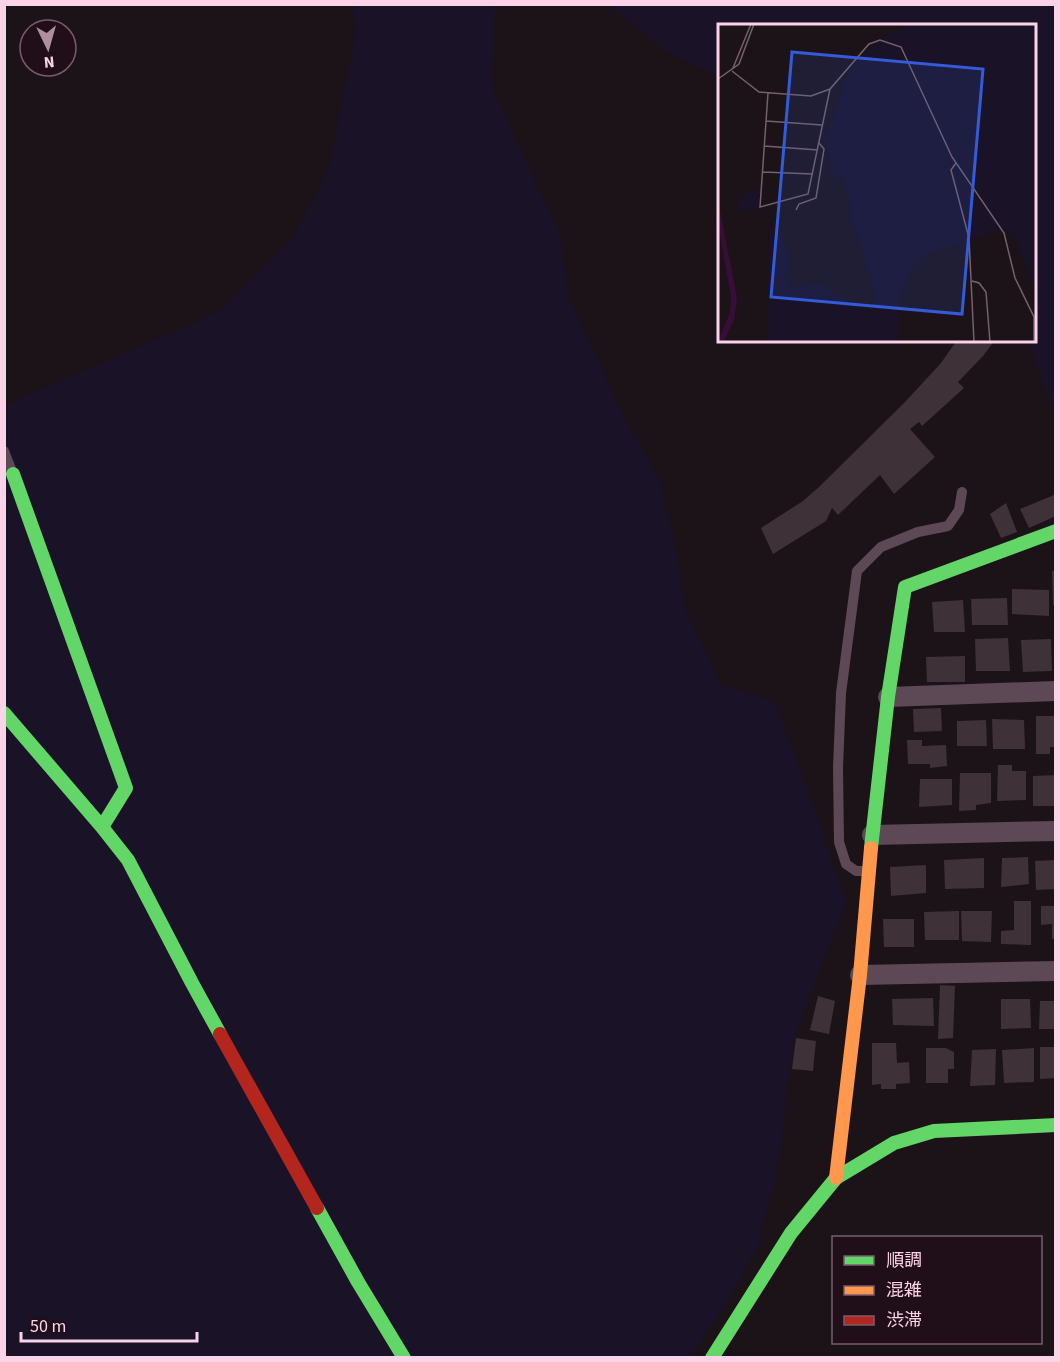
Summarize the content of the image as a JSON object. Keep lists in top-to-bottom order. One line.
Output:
{"legend":["順調","混雑","渋滞"],"scale_bar":"50 m","north":"bottom"}
